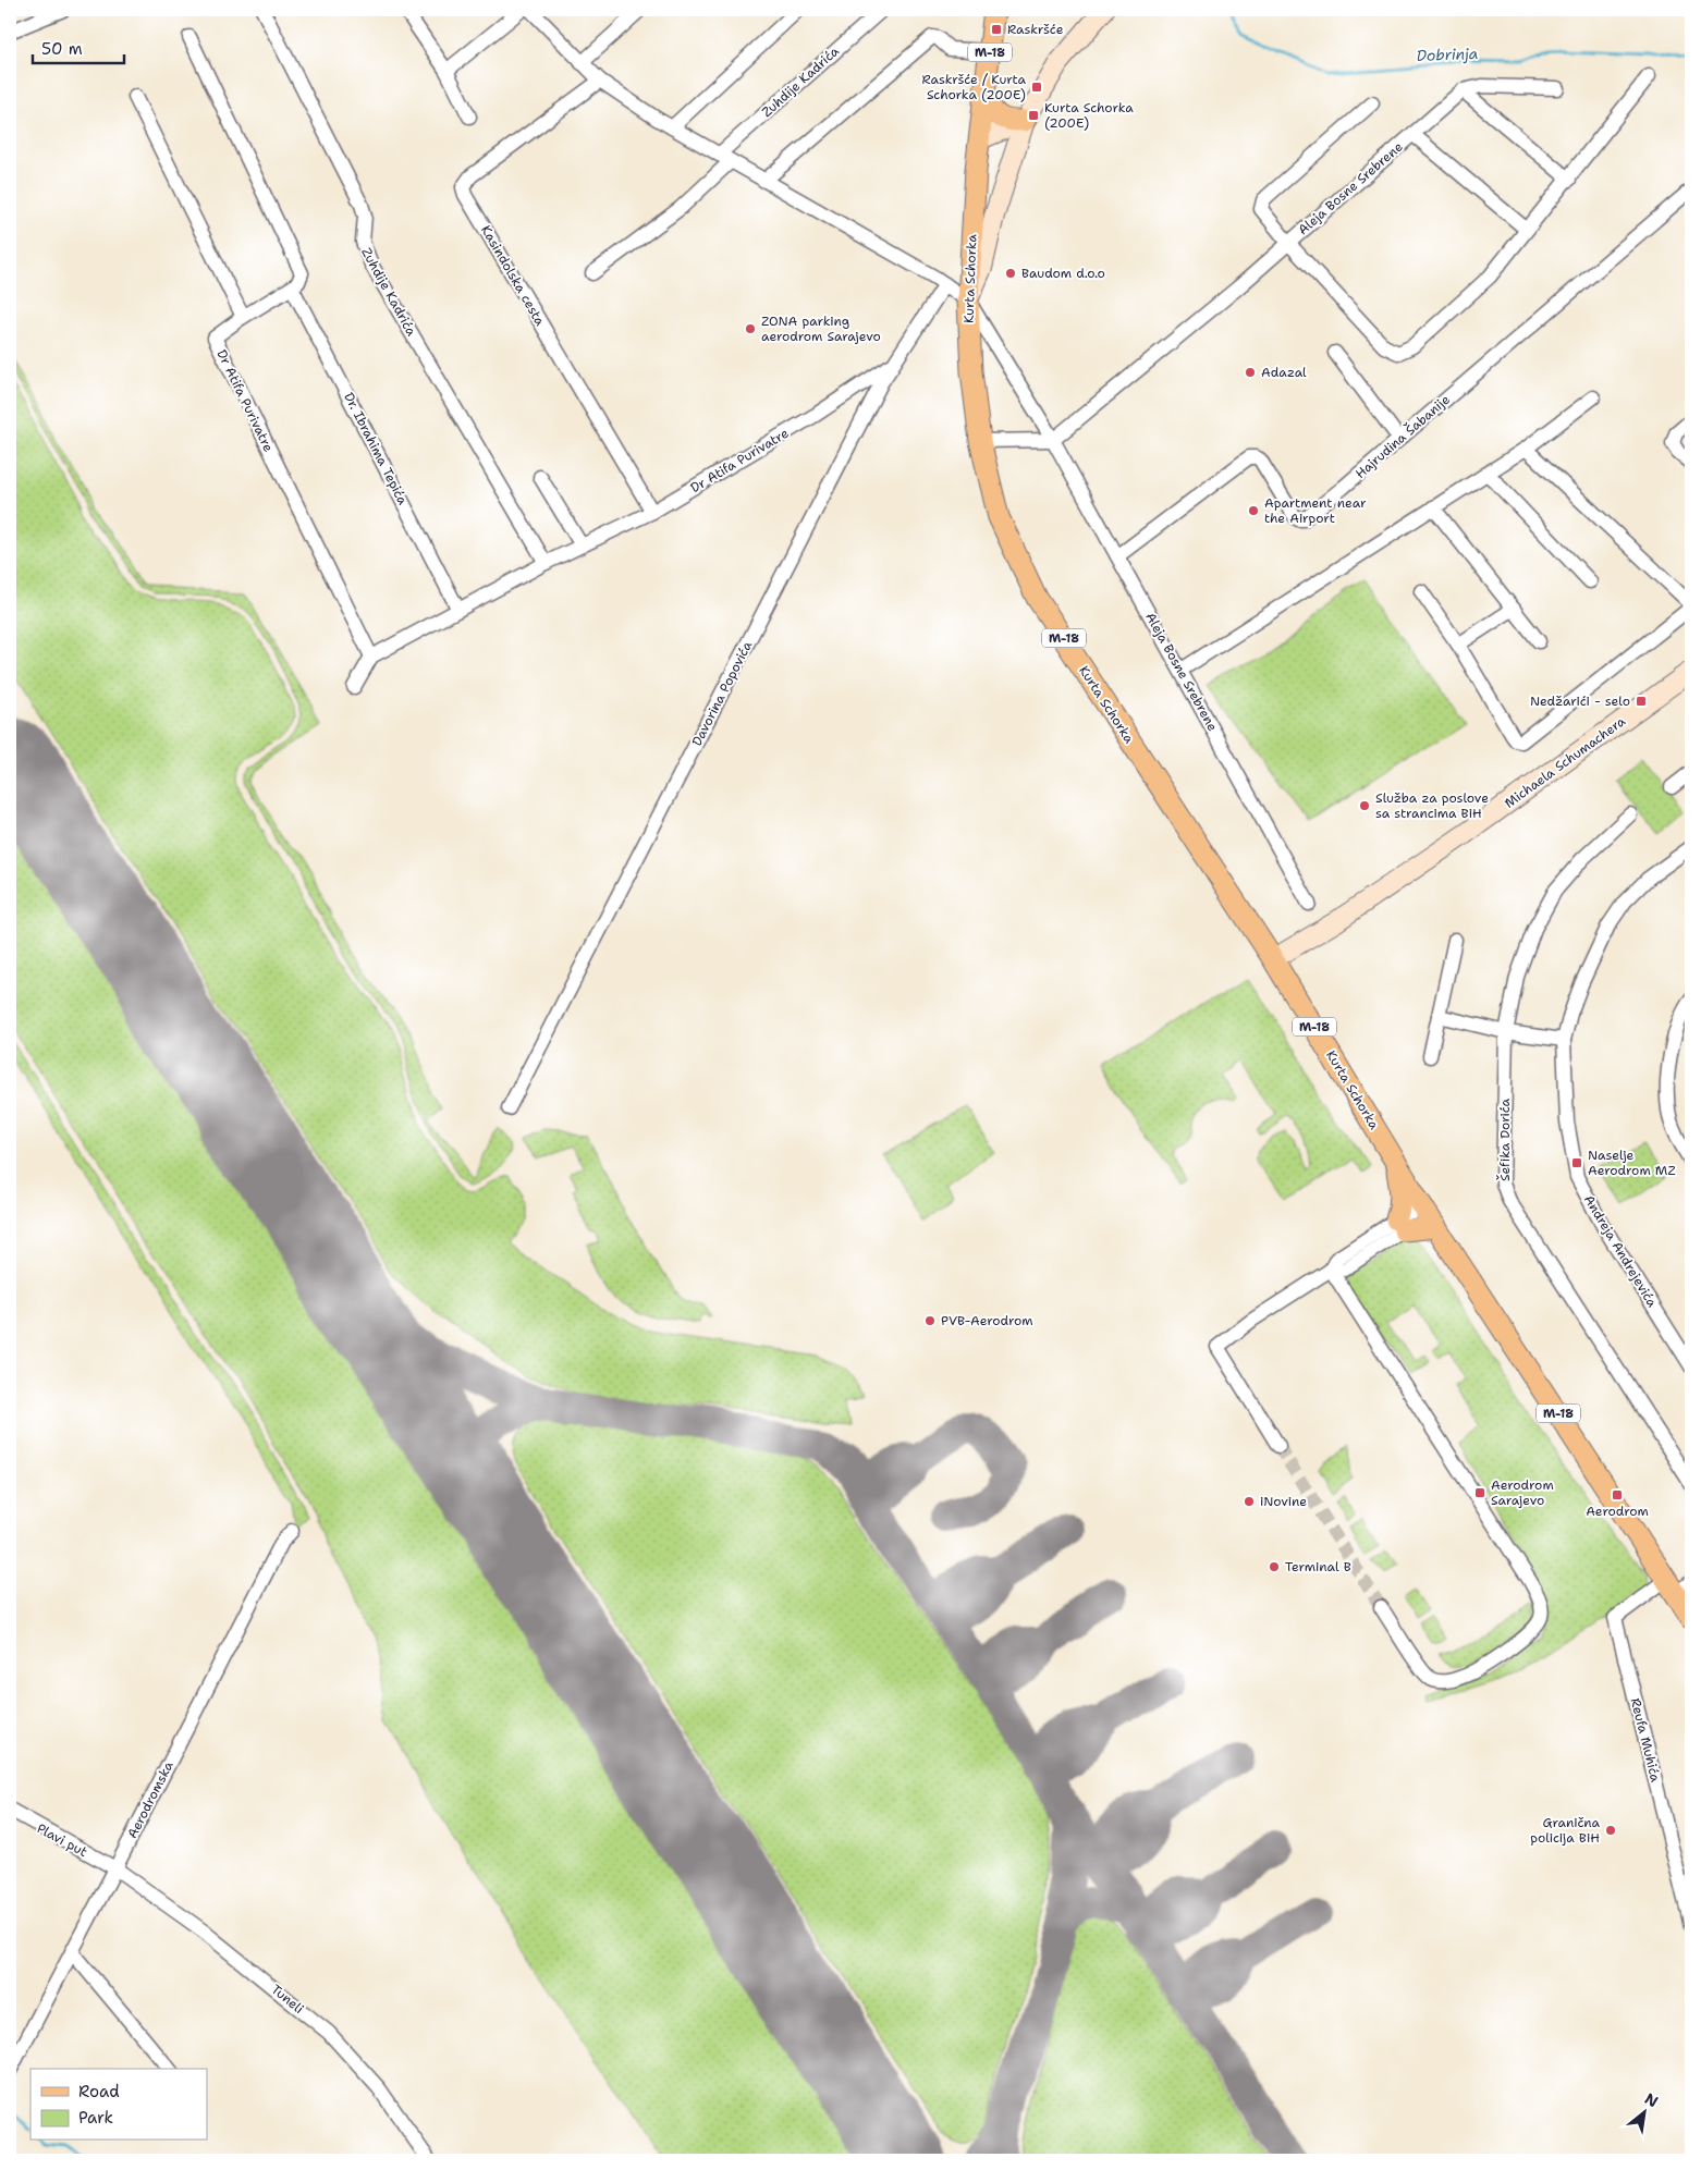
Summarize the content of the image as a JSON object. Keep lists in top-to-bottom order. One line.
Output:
{"streets":{"main road":["M-18","Kurta Schorka","Michaela Schumachera"],"street":["Zuhdije Kadrića","Aleja Bosne Srebrene","Kasindolska cesta","Dr Atifa Purivatre","Hajrudina Šabanije","Dr. Ibrahima Tepića","Davorina Popovića","Šefika Dorića","Andreja Andrejevića","Reufa Muhića","Aerodromska","Plavi put","Tuneli"]},"crossings":[["Zuhdije Kadrića","Dr Atifa Purivatre"],["Aleja Bosne Srebrene","Kurta Schorka"],["Aleja Bosne Srebrene","Hajrudina Šabanije"],["Kasindolska cesta","Dr Atifa Purivatre"],["Kurta Schorka","Michaela Schumachera"],["Kurta Schorka","Reufa Muhića"],["Dr Atifa Purivatre","Dr. Ibrahima Tepića"],["Dr Atifa Purivatre","Davorina Popovića"],["Aerodromska","Plavi put"],["Aerodromska","Tuneli"],["Plavi put","Tuneli"]],"water":["Dobrinja"],"places":{"transit":["Raskršće","Raskršće / Kurta Schorka (200E)","Kurta Schorka (200E)","Nedžarići - selo","Naselje Aerodrom MZ","Aerodrom Sarajevo","Aerodrom"],"other":["Baudom d.o.o","ZONA parking aerodrom Sarajevo","Adazal","Apartment near the Airport","Služba za poslove sa strancima BiH","PVB-Aerodrom","iNovine","Terminal B","Granična policija BiH"]},"legend":["Road","Park"],"scale_bar":"50 m","north":"top right"}
